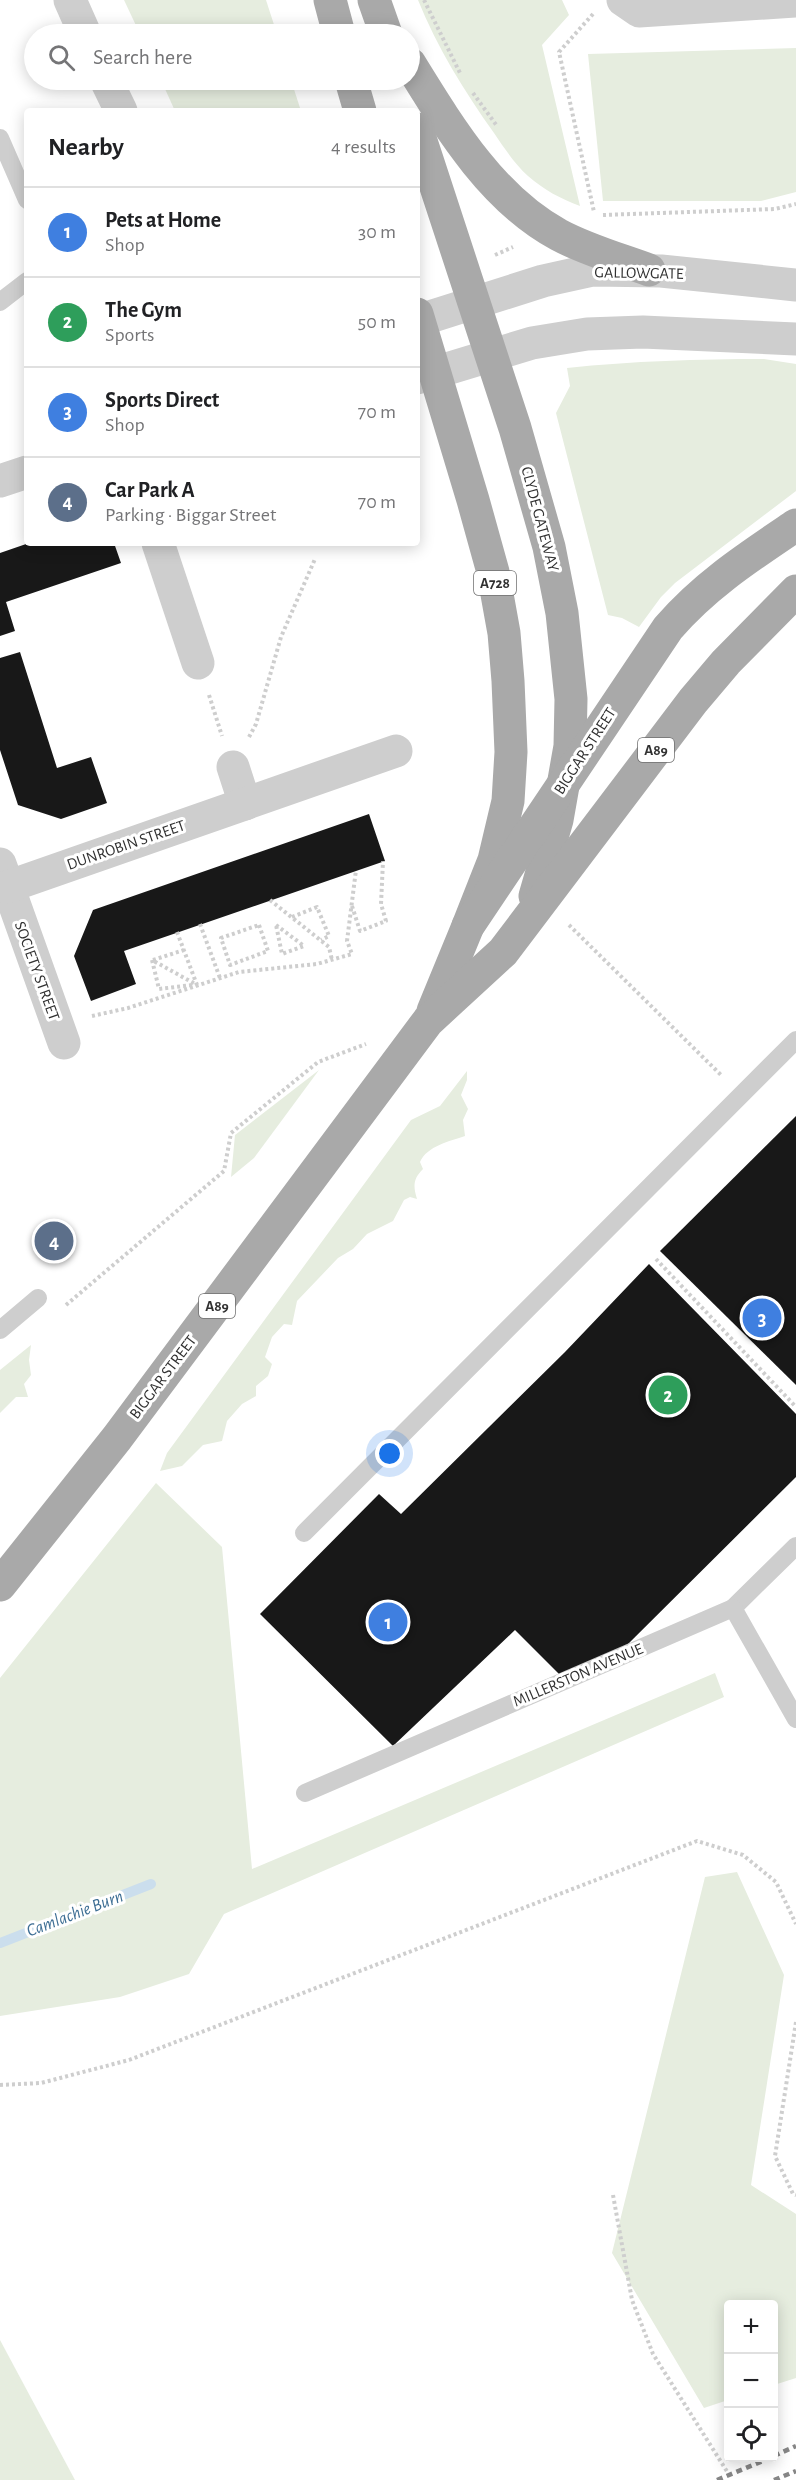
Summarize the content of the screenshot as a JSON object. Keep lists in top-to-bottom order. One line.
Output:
{"streets":{"main road":["CLYDE GATEWAY","A728","A89","BIGGAR STREET"],"street":["GALLOWGATE","DUNROBIN STREET","SOCIETY STREET"],"lane":["MILLERSTON AVENUE"]},"crossings":[["GALLOWGATE","CLYDE GATEWAY"],["CLYDE GATEWAY","BIGGAR STREET"],["A728","BIGGAR STREET"],["DUNROBIN STREET","SOCIETY STREET"]],"water":["Camlachie Burn"],"page":{"search":"Search here","heading":["Nearby","4 results"],"list":[{"mark":"1","name":"Pets at Home","note":"Shop","value":"30 m"},{"mark":"2","name":"The Gym","note":"Sports","value":"50 m"},{"mark":"3","name":"Sports Direct","note":"Shop","value":"70 m"},{"mark":"4","name":"Car Park A","note":"Parking · Biggar Street","value":"70 m"}],"pins":["4","3","2","1"],"map_buttons":["+","−"]}}
